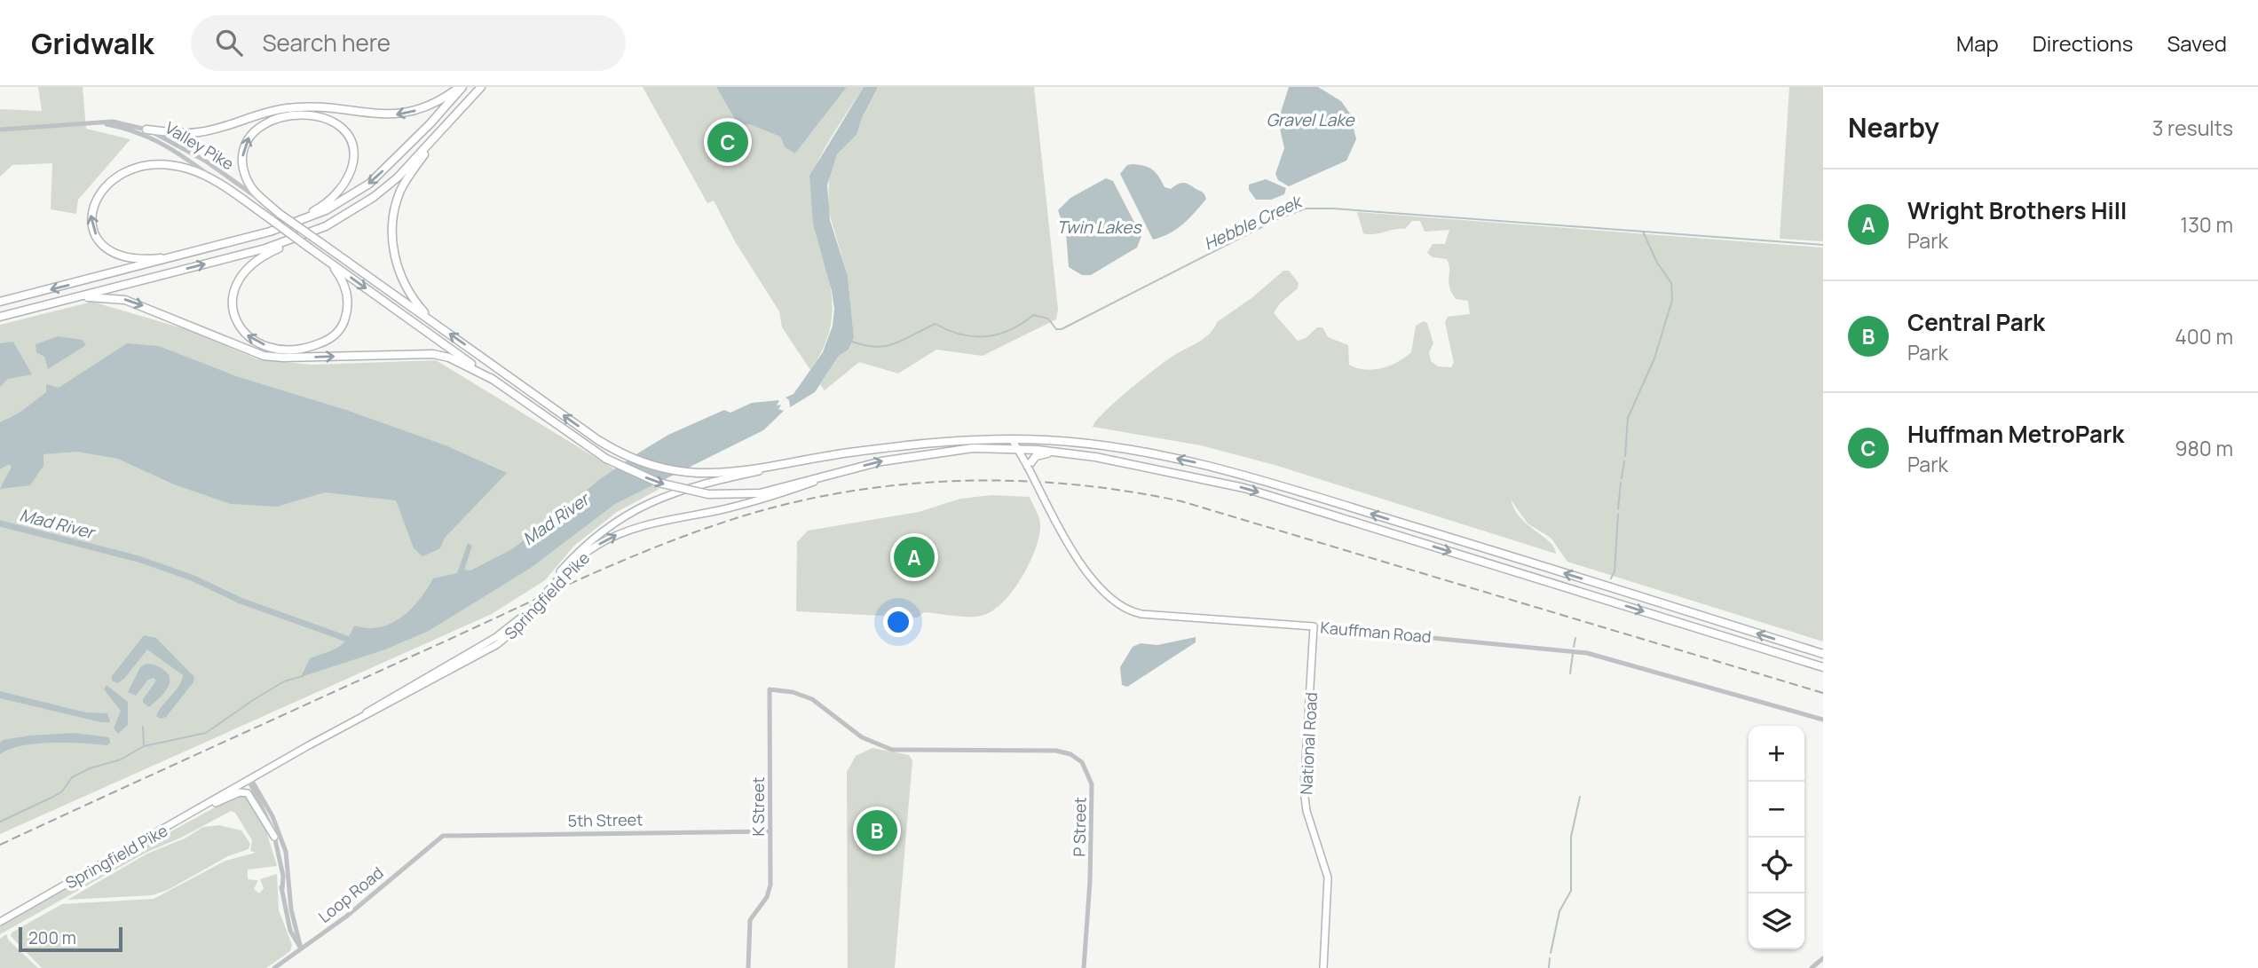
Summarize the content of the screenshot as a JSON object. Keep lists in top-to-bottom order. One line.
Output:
{"streets":{"main road":["Springfield Pike","Kauffman Road","National Road"],"street":["Valley Pike","K Street","5th Street","P Street","Loop Road"]},"crossings":[["Kauffman Road","National Road"],["K Street","5th Street"],["K Street","P Street"],["5th Street","Loop Road"]],"water":["Gravel Lake","Hebble Creek","Twin Lakes","Mad River"],"scale_bar":"200 m","page":{"header":"Gridwalk","search":"Search here","nav":["Map","Directions","Saved"],"heading":["Nearby","3 results"],"pins":["C","A","B"],"list":[{"mark":"A","name":"Wright Brothers Hill","note":"Park","value":"130 m"},{"mark":"B","name":"Central Park","note":"Park","value":"400 m"},{"mark":"C","name":"Huffman MetroPark","note":"Park","value":"980 m"}],"map_buttons":["+","−"],"scale":"200 m"}}
